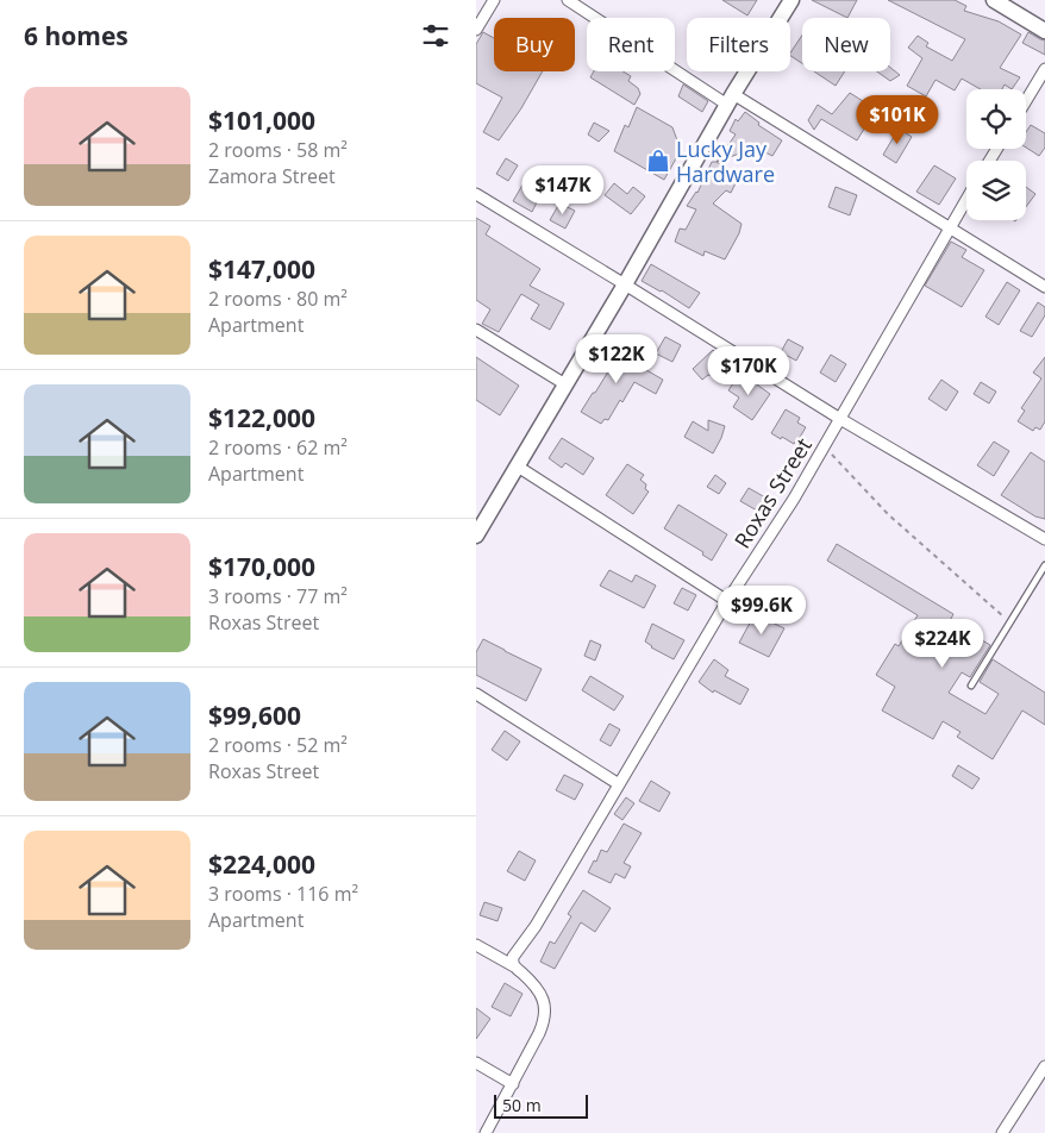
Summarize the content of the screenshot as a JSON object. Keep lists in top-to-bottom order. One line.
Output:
{"streets":{"street":["Roxas Street"]},"places":{"shop":["Lucky Jay Hardware"]},"scale_bar":"50 m","page":{"heading":"6 homes","chip":["Buy","Rent","Filters","New"],"list":[{"name":"$101,000","note":"2 rooms · 58 m² · Zamora Street"},{"name":"$147,000","note":"2 rooms · 80 m² · Apartment"},{"name":"$122,000","note":"2 rooms · 62 m² · Apartment"},{"name":"$170,000","note":"3 rooms · 77 m² · Roxas Street"},{"name":"$99,600","note":"2 rooms · 52 m² · Roxas Street"},{"name":"$224,000","note":"3 rooms · 116 m² · Apartment"}],"price":["$101K","$147K","$122K","$170K","$99.6K","$224K"],"scale":"50 m"}}
